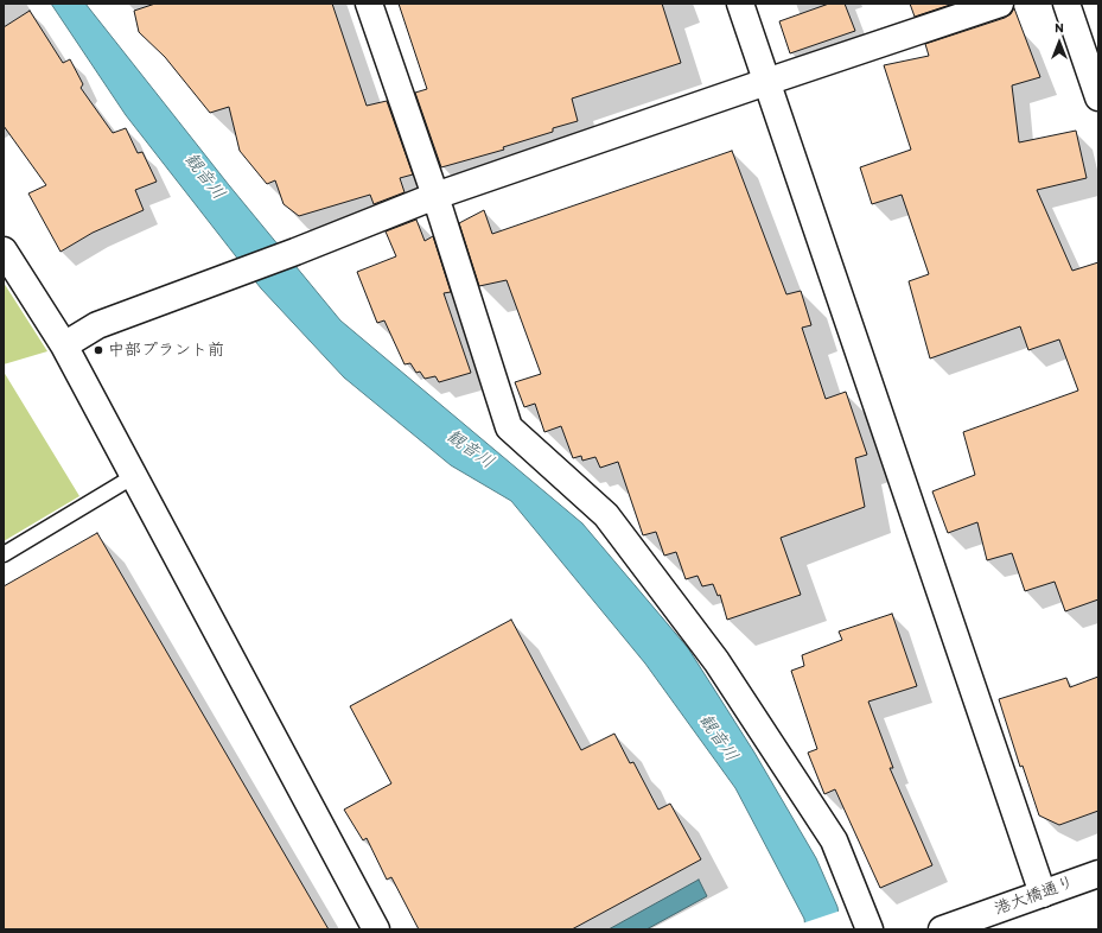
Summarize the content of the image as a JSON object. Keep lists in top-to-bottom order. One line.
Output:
{"streets":{"street":["港大橋通り"]},"water":["観音川"],"places":["中部プラント前"],"north":"top"}
